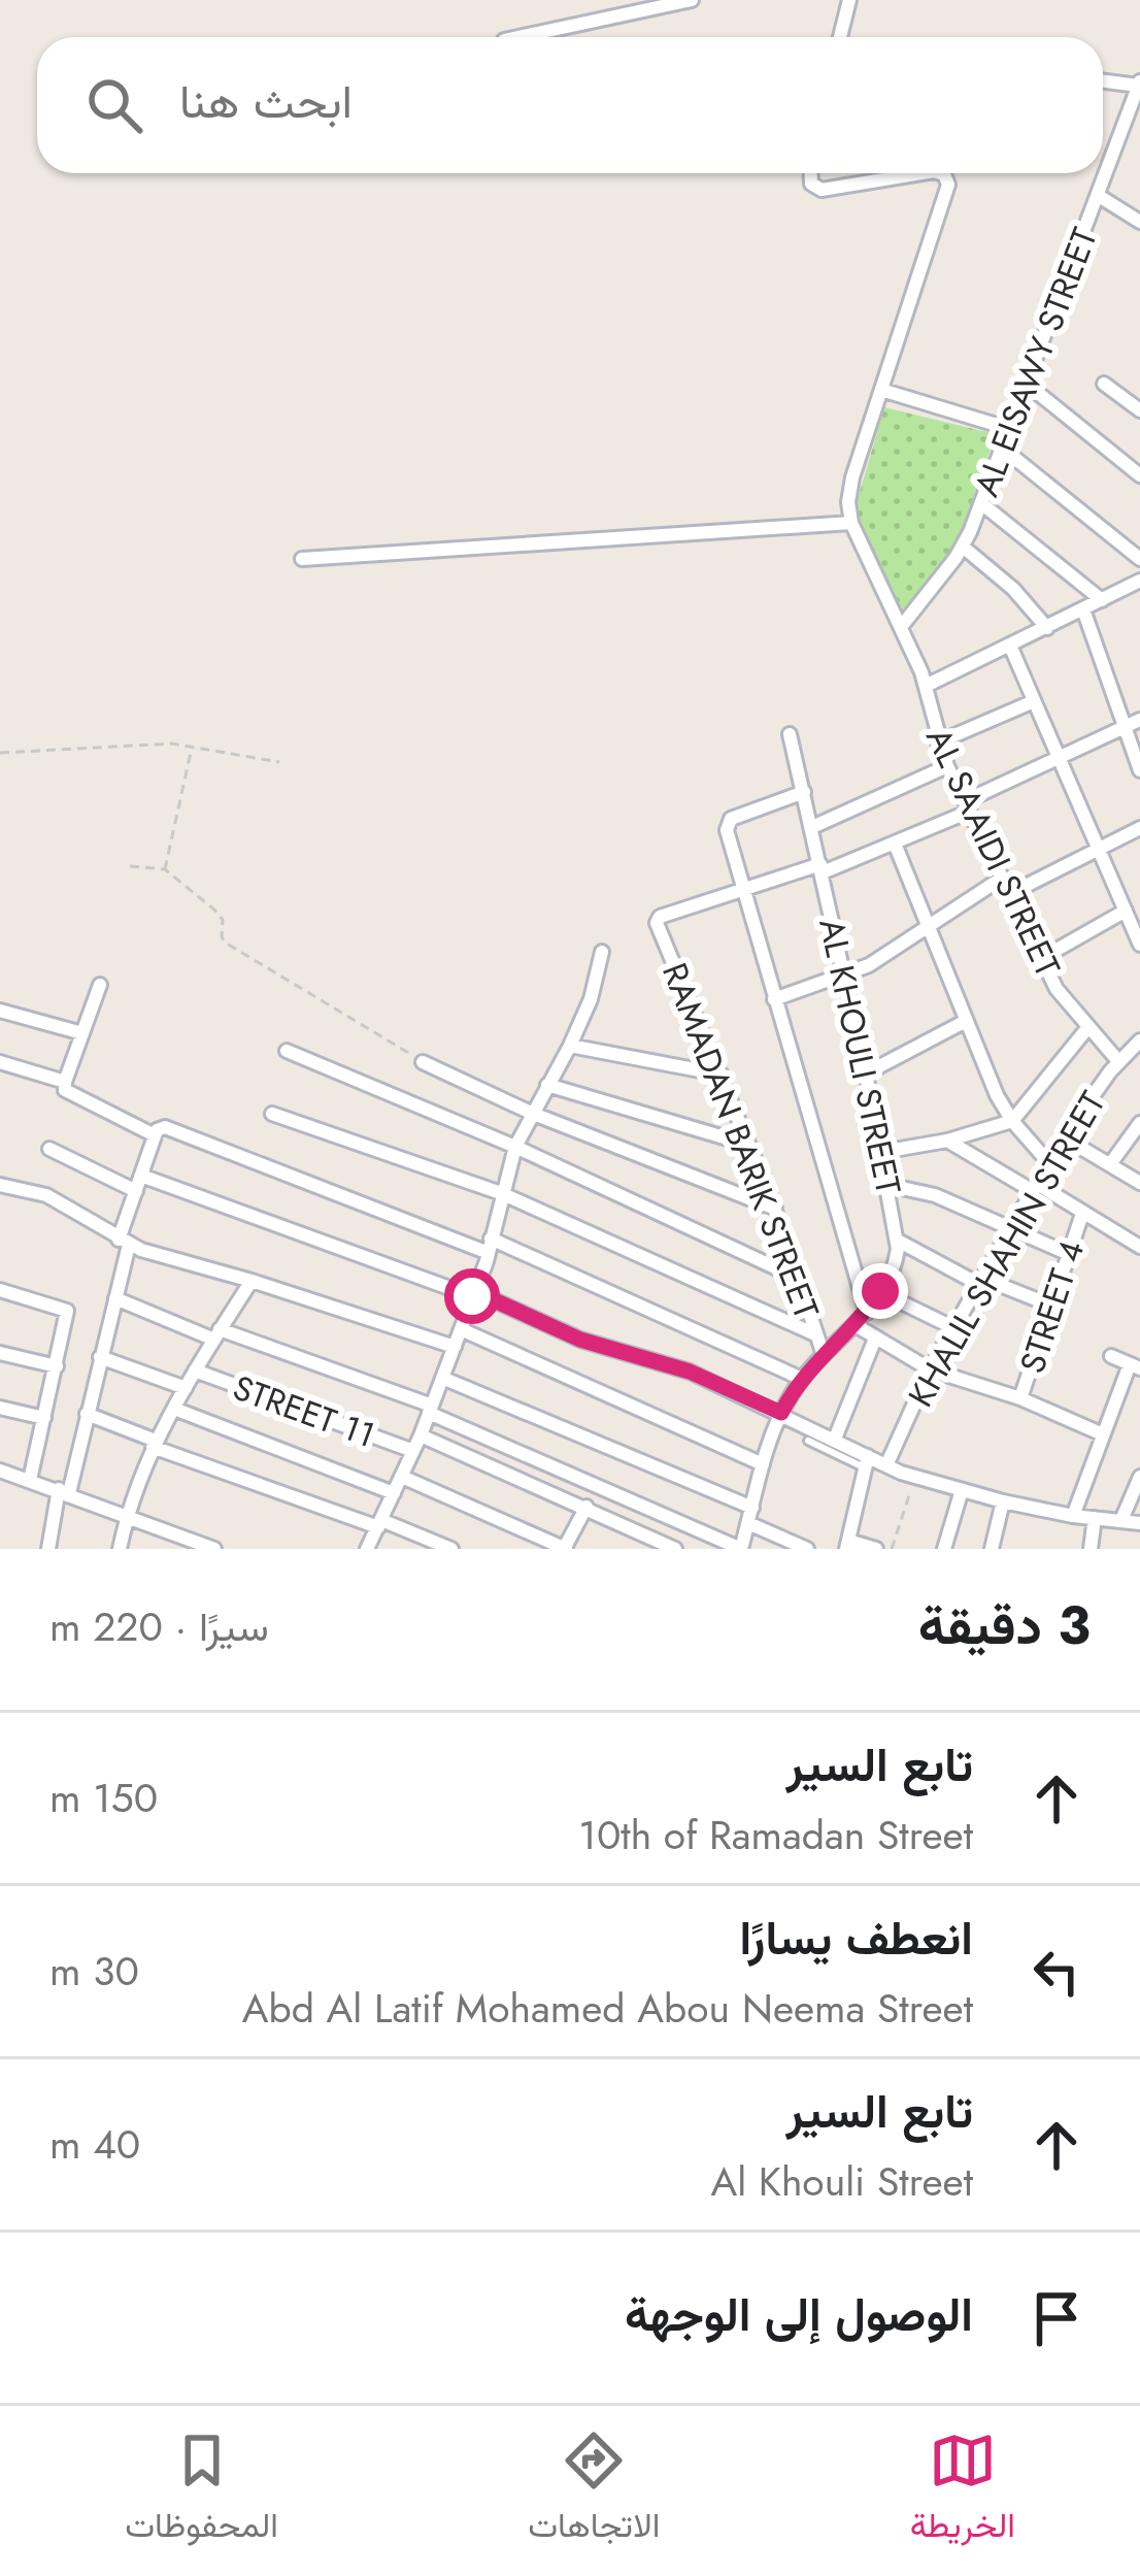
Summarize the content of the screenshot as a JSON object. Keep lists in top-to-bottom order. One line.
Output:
{"streets":{"street":["AL EISAWY STREET","AL SAAIDI STREET","AL KHOULI STREET","RAMADAN BARIK STREET","KHALIL SHAHIN STREET","STREET 4","STREET 11"]},"crossings":[["AL EISAWY STREET","AL SAAIDI STREET"],["AL SAAIDI STREET","KHALIL SHAHIN STREET"],["AL KHOULI STREET","RAMADAN BARIK STREET"]],"page":{"search":"ابحث هنا","heading":["3 دقيقة","سيرًا · 220 m"],"list":[["تابع السير","10th of Ramadan Street","150 m"],["انعطف يسارًا","Abd Al Latif Mohamed Abou Neema Street","30 m"],["تابع السير","Al Khouli Street","40 m"],"الوصول إلى الوجهة"],"nav":["الخريطة","الاتجاهات","المحفوظات"]}}
